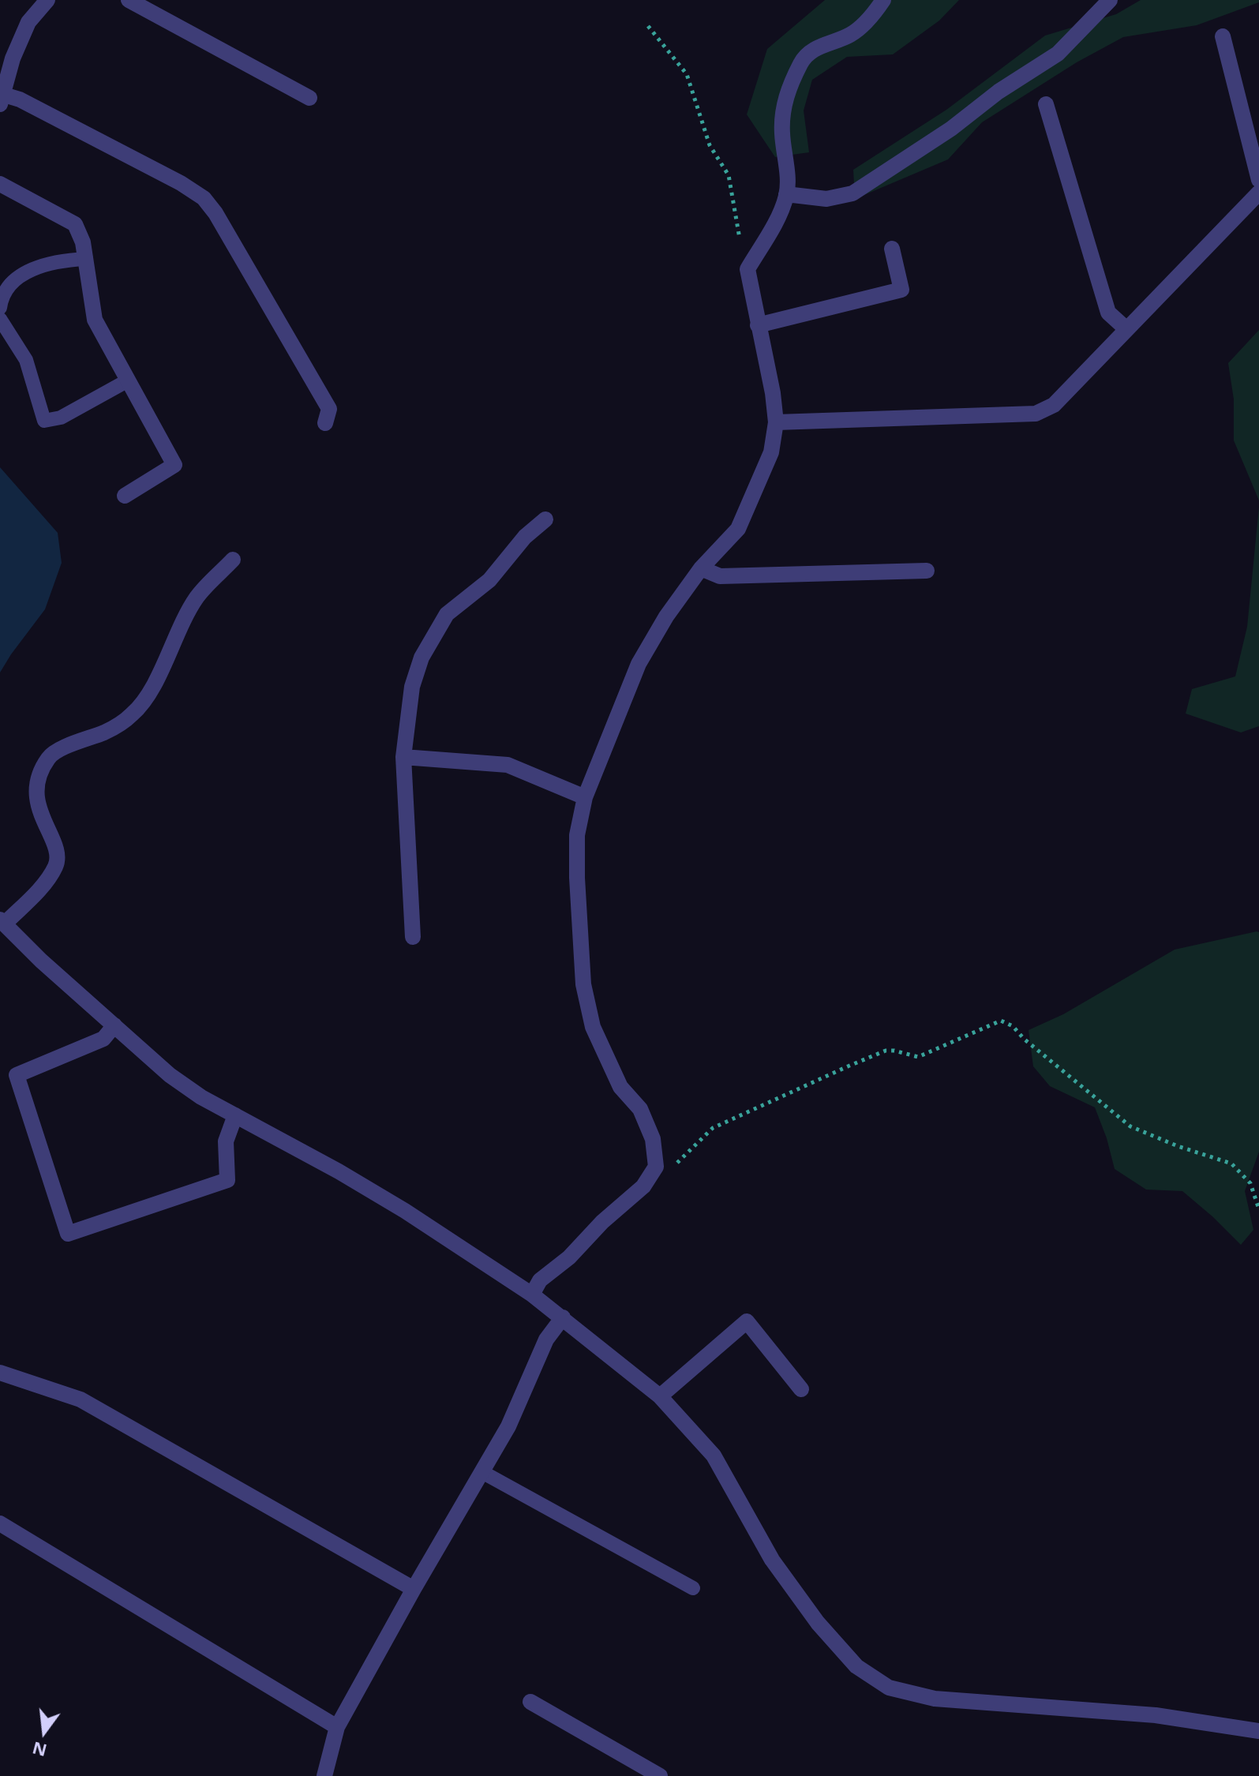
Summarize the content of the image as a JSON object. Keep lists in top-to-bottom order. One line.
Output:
{"north":"bottom"}
